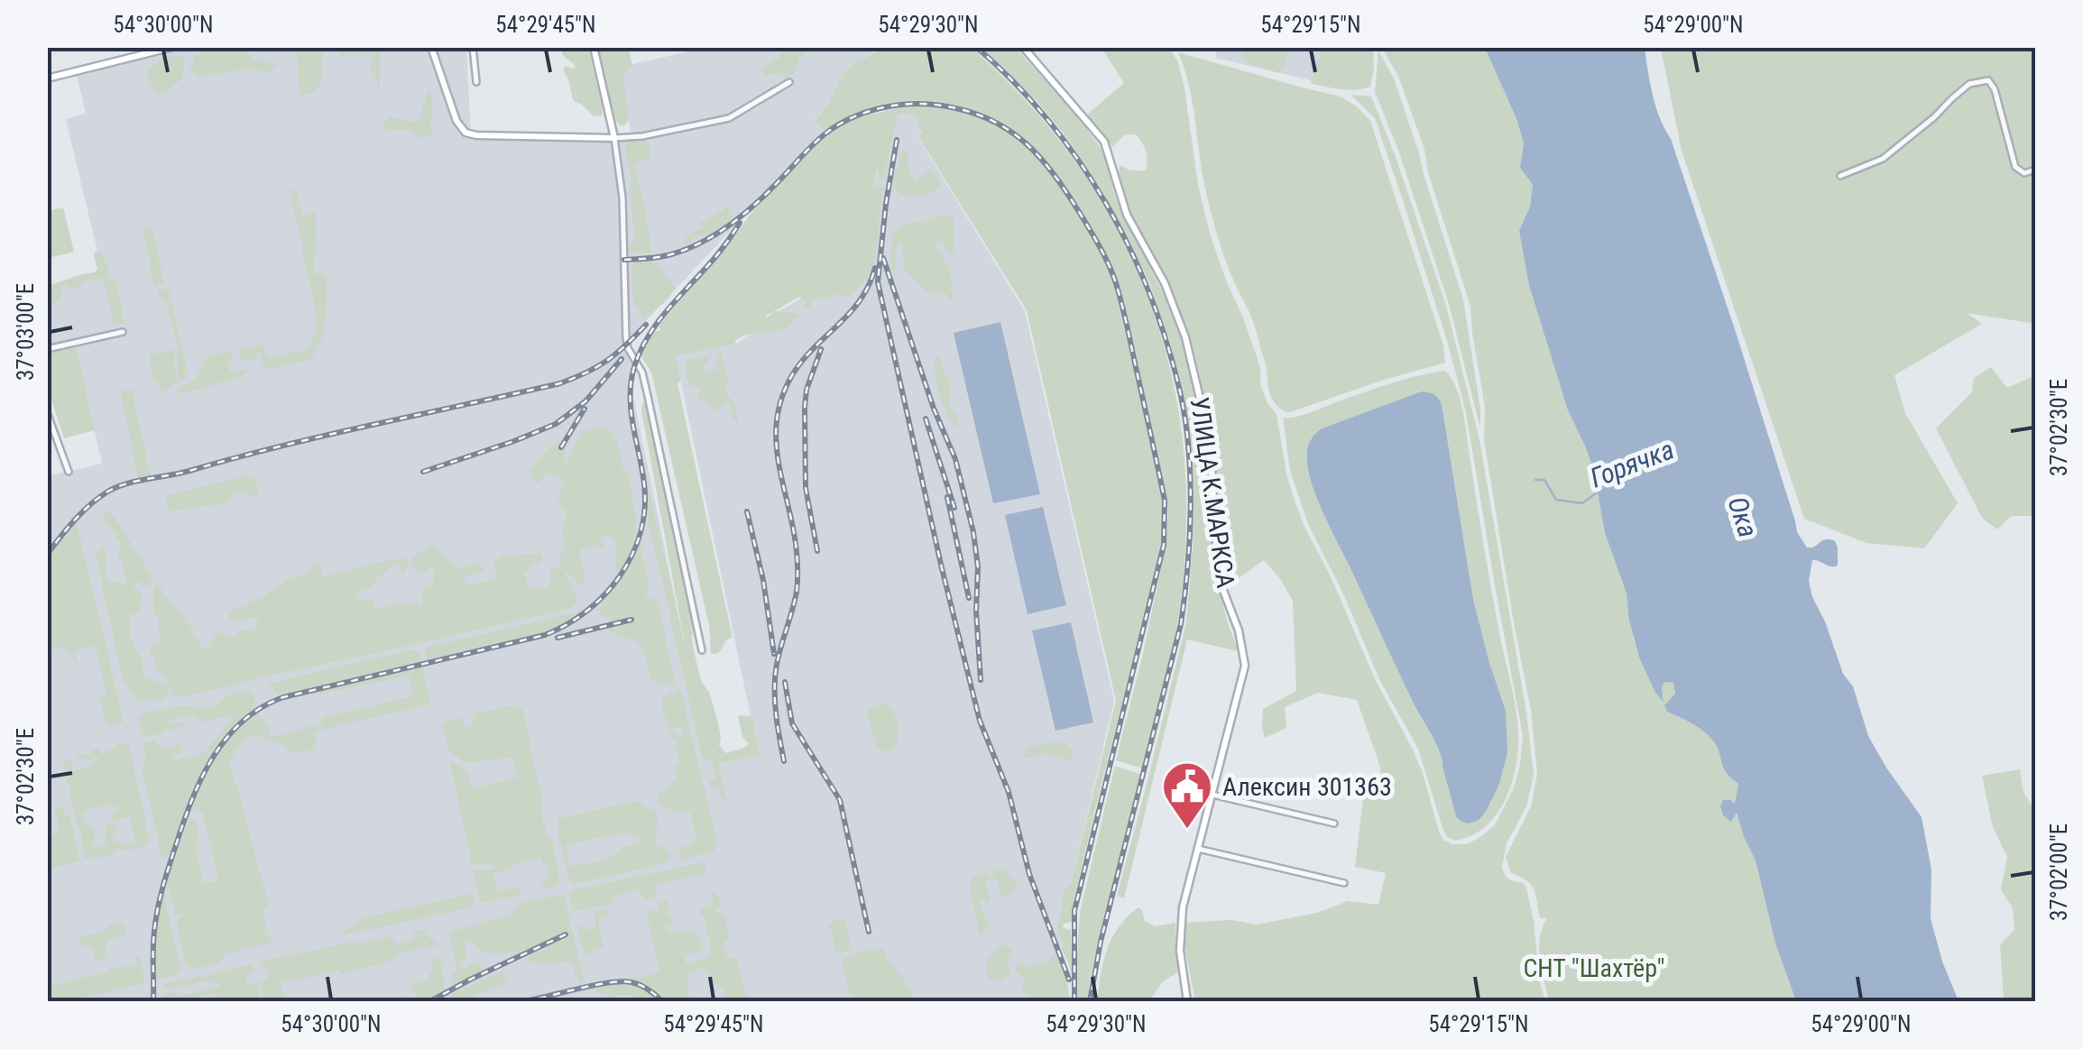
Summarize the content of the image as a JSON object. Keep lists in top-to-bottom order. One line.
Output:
{"streets":{"main road":["УЛИЦА К.МАРКСА"]},"water":["Горячка","Ока"],"parks":["СНТ \"Шахтёр\""],"places":{"public building":["Алексин 301363"]},"coordinates":["54°30'00\"N","54°29'45\"N","54°29'30\"N","54°29'15\"N","54°29'00\"N","37°03'00\"E","37°02'30\"E","37°02'00\"E"]}
